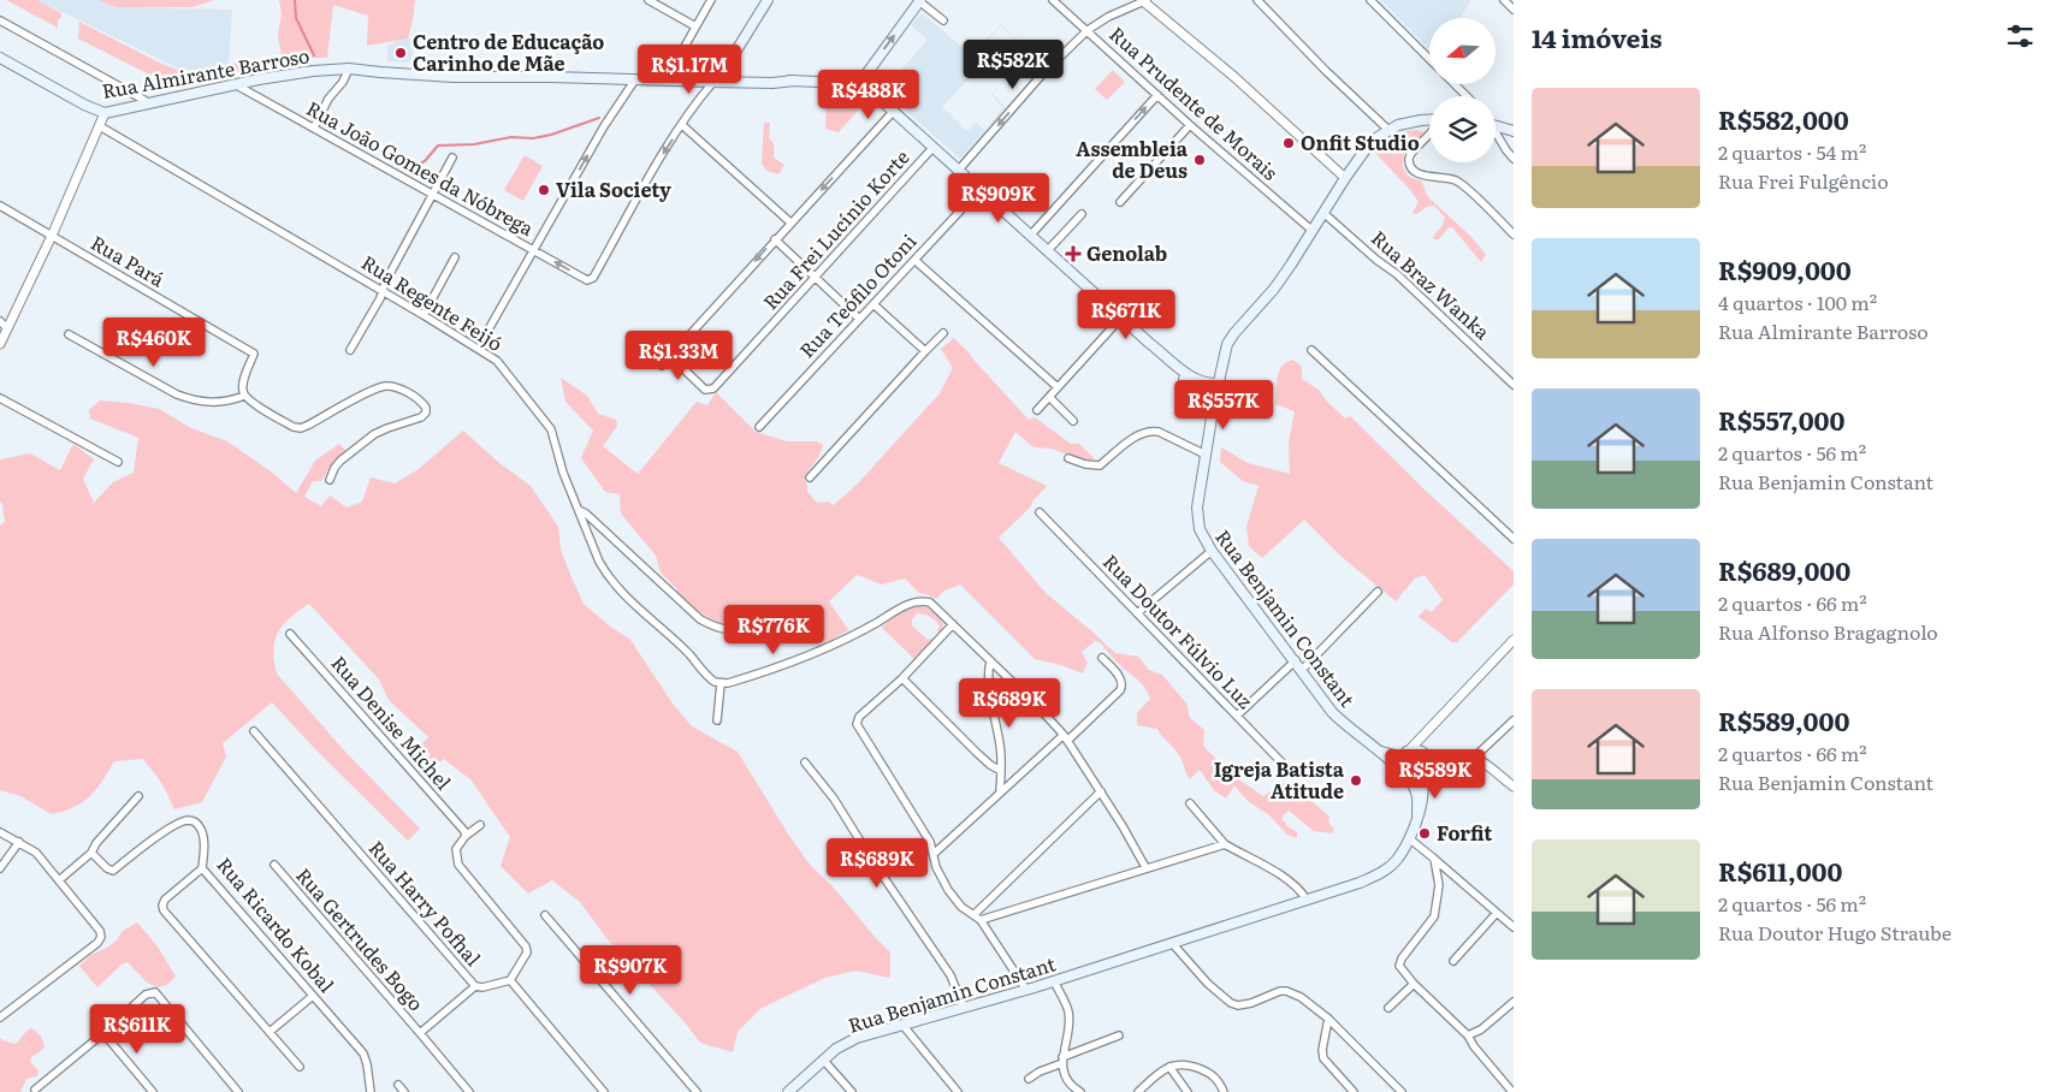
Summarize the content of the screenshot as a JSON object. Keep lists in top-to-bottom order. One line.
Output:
{"streets":{"main road":["Rua Almirante Barroso","Rua Benjamin Constant"],"street":["Rua Prudente de Morais","Rua João Gomes da Nóbrega","Rua Frei Lucínio Korte","Rua Pará","Rua Braz Wanka","Rua Teófilo Otoni","Rua Regente Feijó","Rua Doutor Fúlvio Luz","Rua Denise Michel","Rua Harry Pofhal","Rua Ricardo Kobal","Rua Gertrudes Bogo"]},"crossings":[["Rua Almirante Barroso","Rua João Gomes da Nóbrega"],["Rua Prudente de Morais","Rua Benjamin Constant"],["Rua Braz Wanka","Rua Benjamin Constant"],["Rua Harry Pofhal","Rua Gertrudes Bogo"]],"places":{"other":["Centro de Educação Carinho de Mãe","Onfit Studio","Assembleia de Deus","Vila Society","Igreja Batista Atitude","Forfit"],"health":["Genolab"]},"north":"left","page":{"heading":"14 imóveis","price":["R$582K","R$1.17M","R$488K","R$909K","R$671K","R$460K","R$1.33M","R$557K","R$776K","R$689K","R$589K","R$689K","R$907K","R$611K"],"list":[{"name":"R$582,000","note":"2 quartos · 54 m² · Rua Frei Fulgêncio"},{"name":"R$909,000","note":"4 quartos · 100 m² · Rua Almirante Barroso"},{"name":"R$557,000","note":"2 quartos · 56 m² · Rua Benjamin Constant"},{"name":"R$689,000","note":"2 quartos · 66 m² · Rua Alfonso Bragagnolo"},{"name":"R$589,000","note":"2 quartos · 66 m² · Rua Benjamin Constant"},{"name":"R$611,000","note":"2 quartos · 56 m² · Rua Doutor Hugo Straube"}]}}
